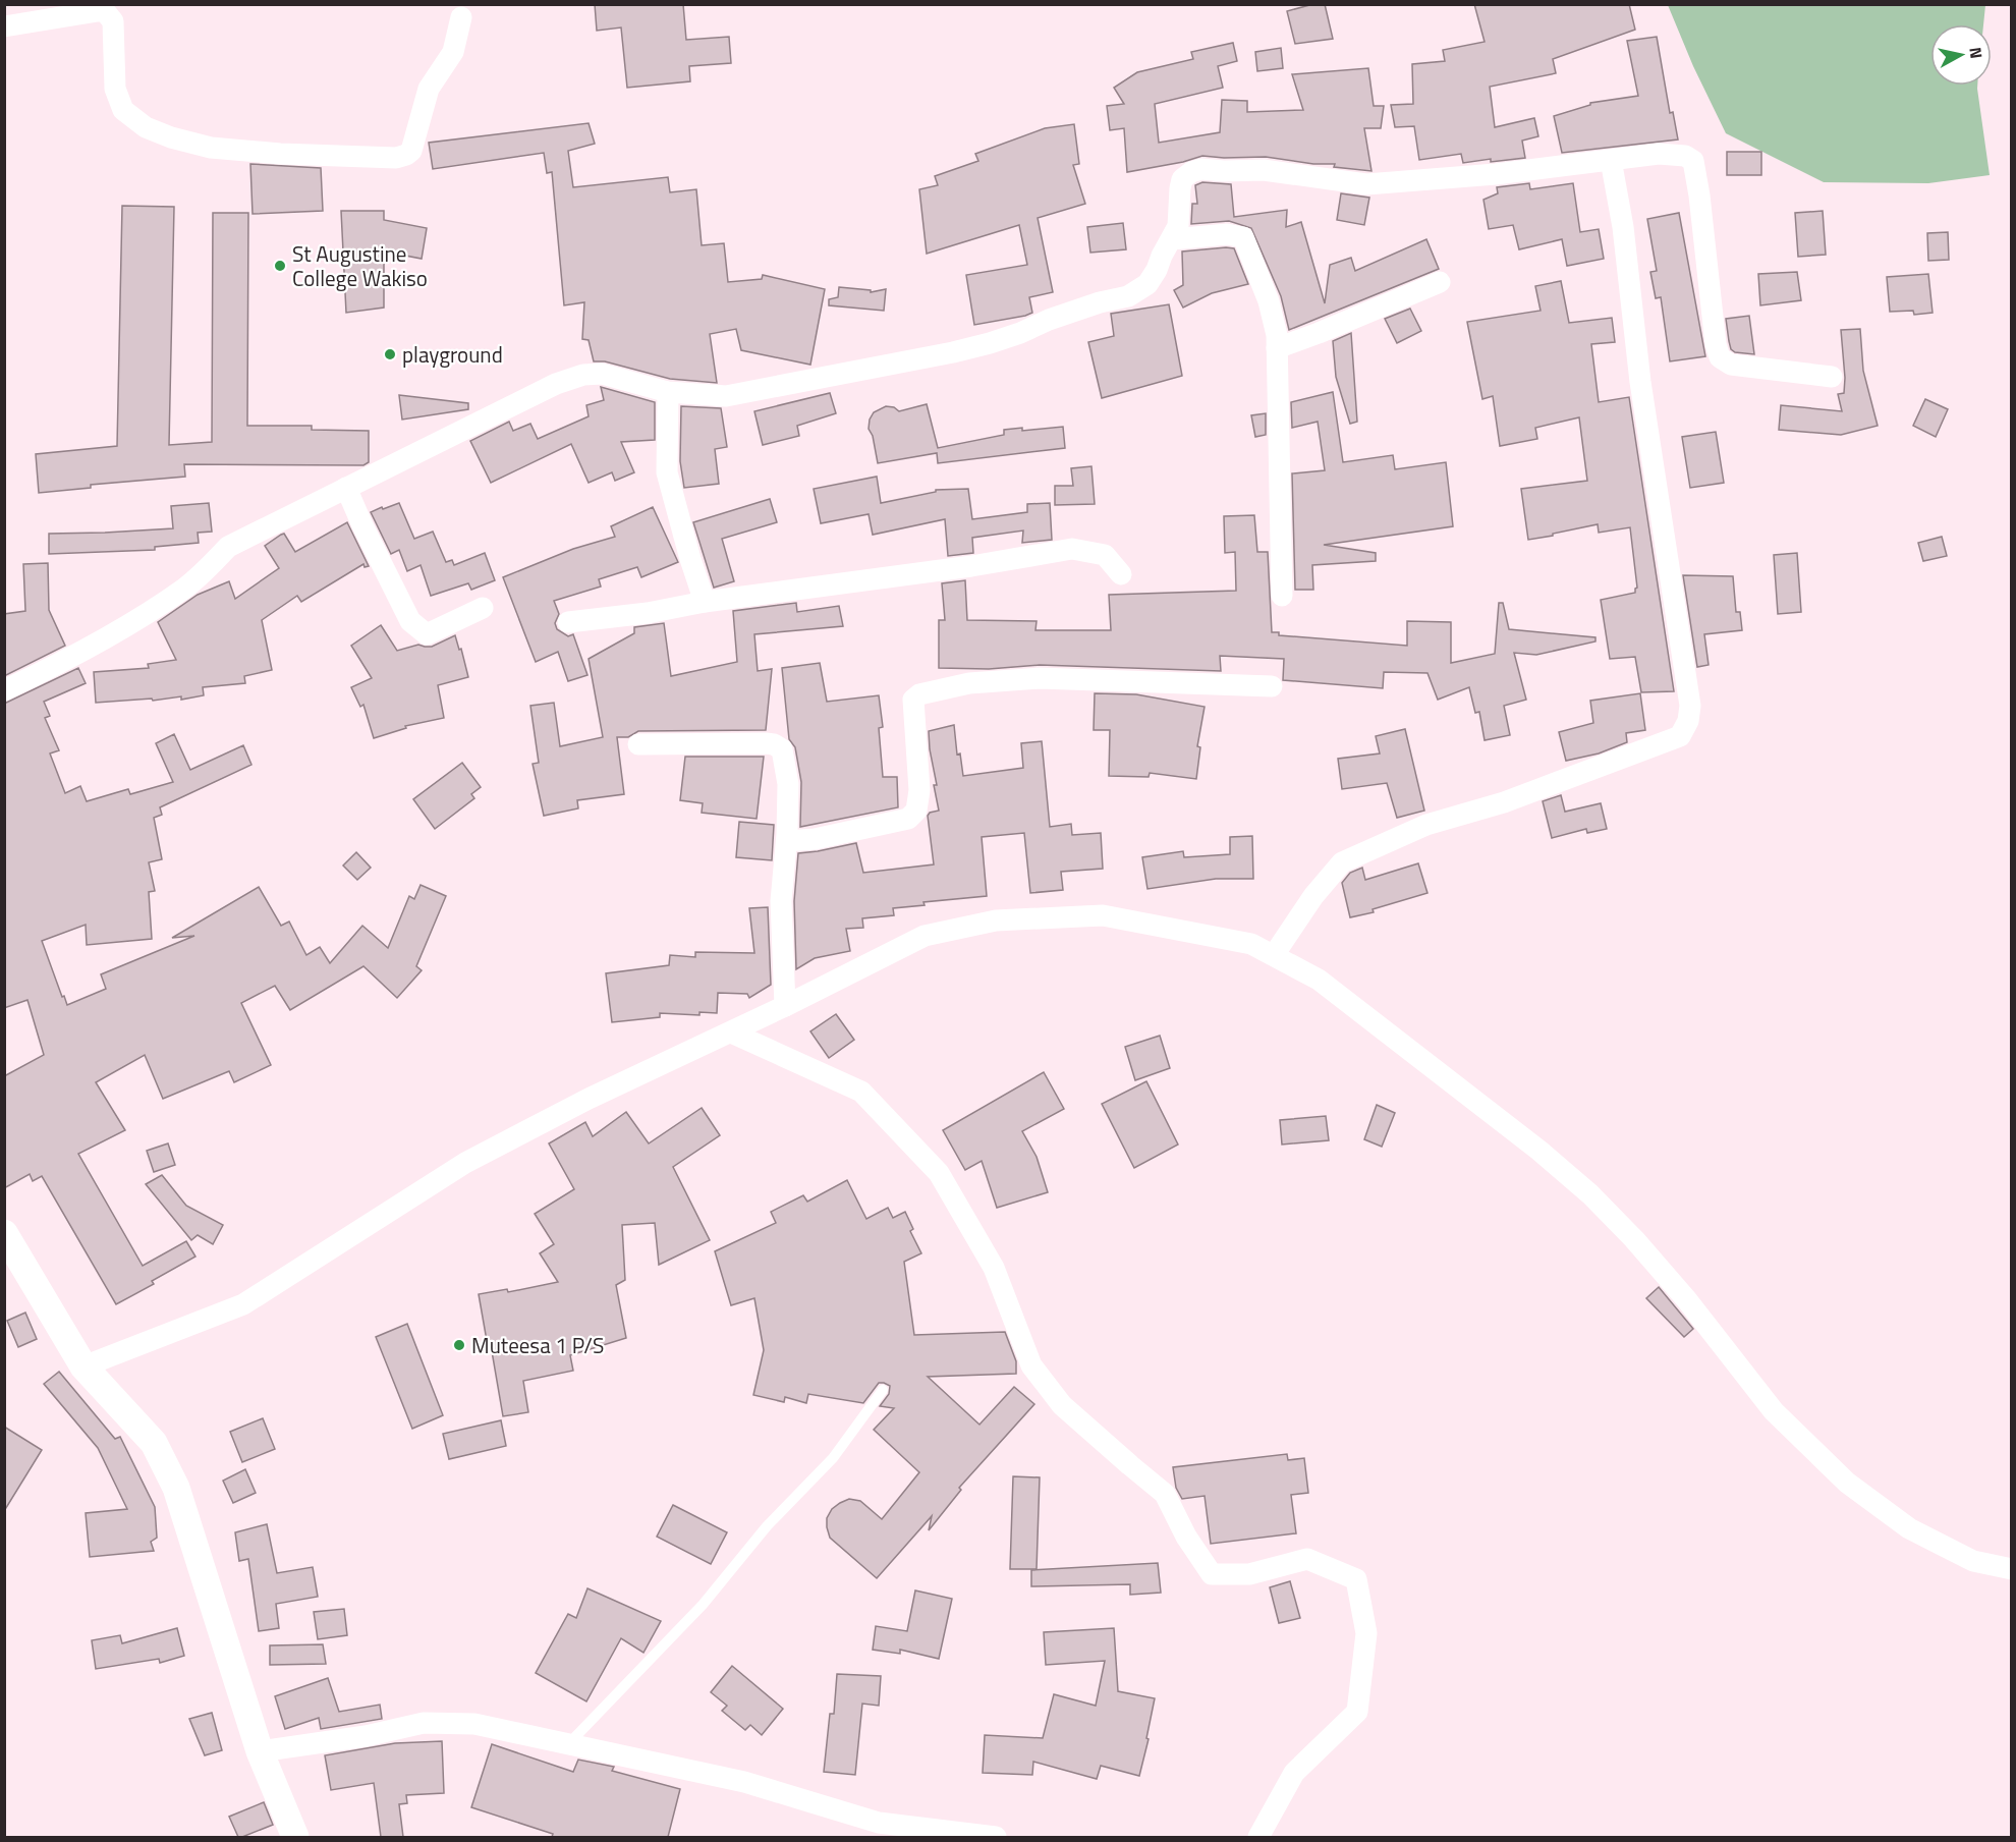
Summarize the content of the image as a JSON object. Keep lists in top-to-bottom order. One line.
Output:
{"places":["St Augustine College Wakiso","playground","Muteesa 1 P/S"],"north":"right"}
